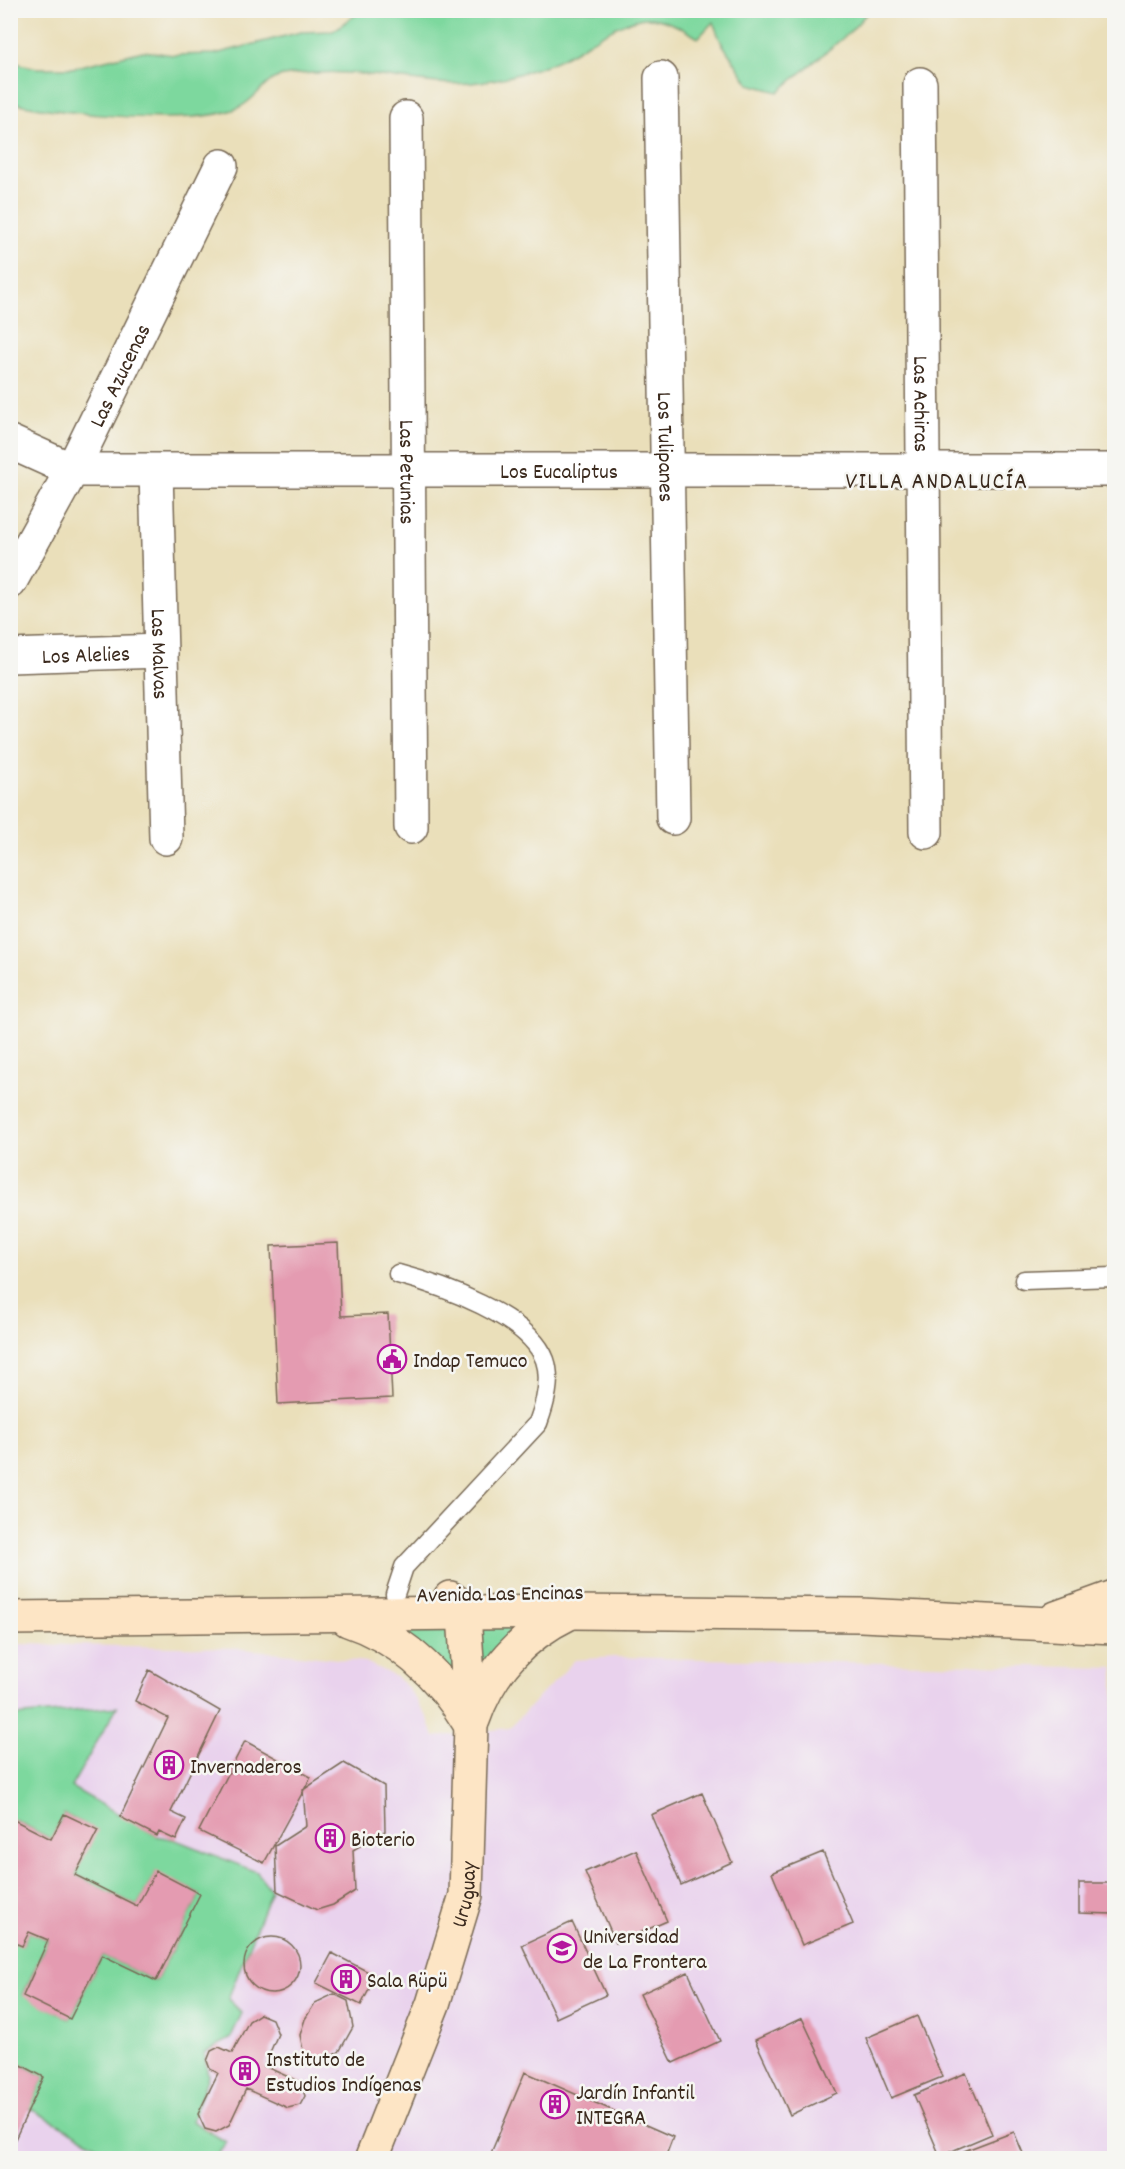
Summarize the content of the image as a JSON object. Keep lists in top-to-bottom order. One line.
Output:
{"streets":{"main road":["Avenida Las Encinas","Uruguay"],"street":["Las Azucenas","Las Achiras","Los Tulipanes","Los Eucaliptus","Las Petunias","Los Alelies","Las Malvas"]},"crossings":[["Las Azucenas","Los Eucaliptus"],["Las Achiras","Los Eucaliptus"],["Los Tulipanes","Los Eucaliptus"],["Los Eucaliptus","Las Petunias"],["Los Eucaliptus","Las Malvas"],["Los Alelies","Las Malvas"],["Avenida Las Encinas","Uruguay"]],"districts":["VILLA ANDALUCÍA"],"places":{"public building":["Indap Temuco"],"building":["Invernaderos","Bioterio","Sala Rüpü","Instituto de Estudios Indígenas","Jardín Infantil INTEGRA"],"school or university":["Universidad de La Frontera"]}}
